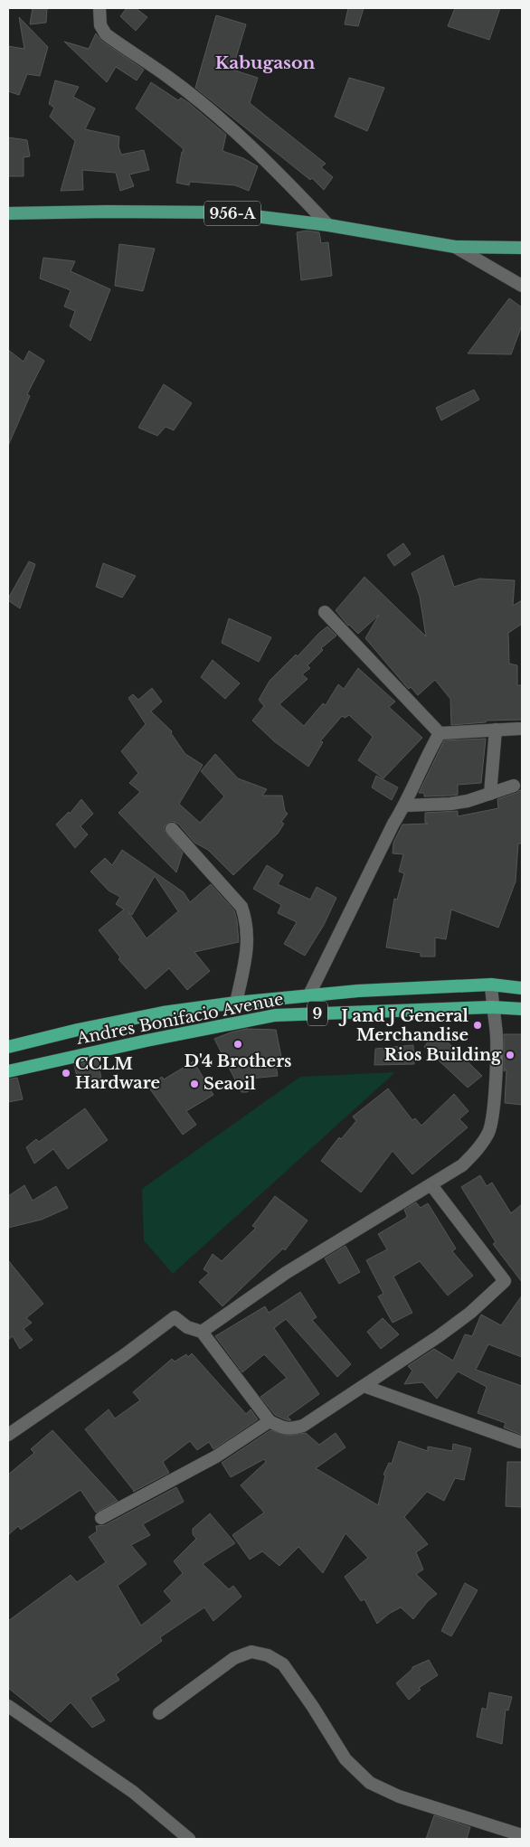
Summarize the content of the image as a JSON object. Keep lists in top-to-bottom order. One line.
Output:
{"streets":{"highway":["9","Andres Bonifacio Avenue"],"main road":["956-A"]},"districts":["Kabugason"],"places":["J and J General Merchandise","D'4 Brothers","Rios Building","CCLM Hardware","Seaoil"]}
